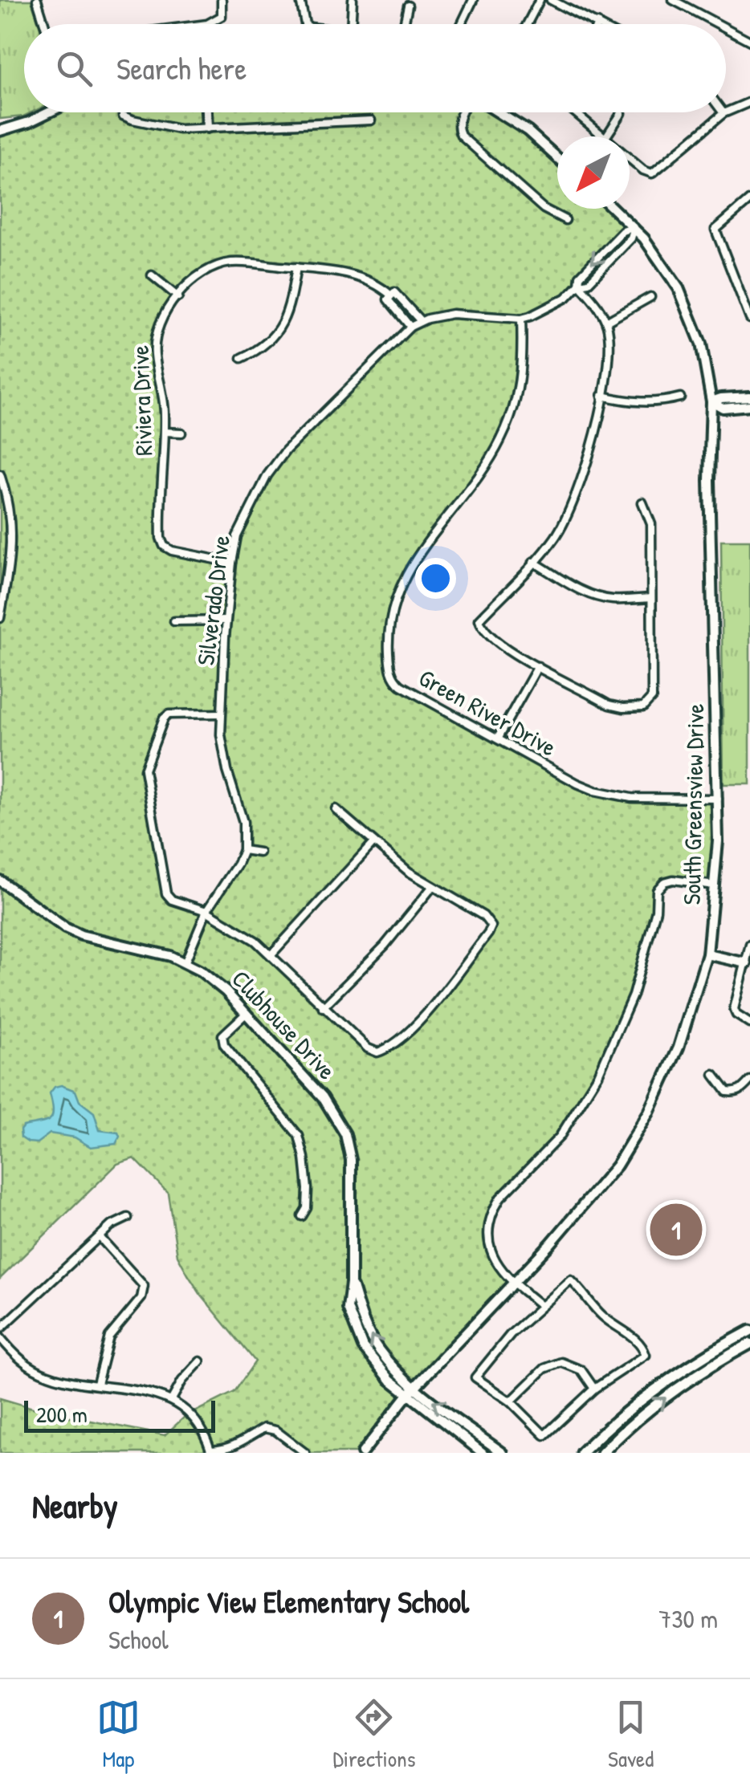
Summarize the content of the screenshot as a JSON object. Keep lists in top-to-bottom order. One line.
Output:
{"streets":{"street":["Riviera Drive","Silverado Drive","Green River Drive","South Greensview Drive","Clubhouse Drive"]},"crossings":[["Riviera Drive","Silverado Drive"],["Silverado Drive","Green River Drive"],["Silverado Drive","South Greensview Drive"],["Green River Drive","South Greensview Drive"],["South Greensview Drive","Clubhouse Drive"]],"scale_bar":"200 m","north":"bottom left","page":{"search":"Search here","pins":"1","scale":"200 m","heading":"Nearby","list":[{"mark":"1","name":"Olympic View Elementary School","note":"School","value":"730 m"}],"nav":["Map","Directions","Saved"]}}
